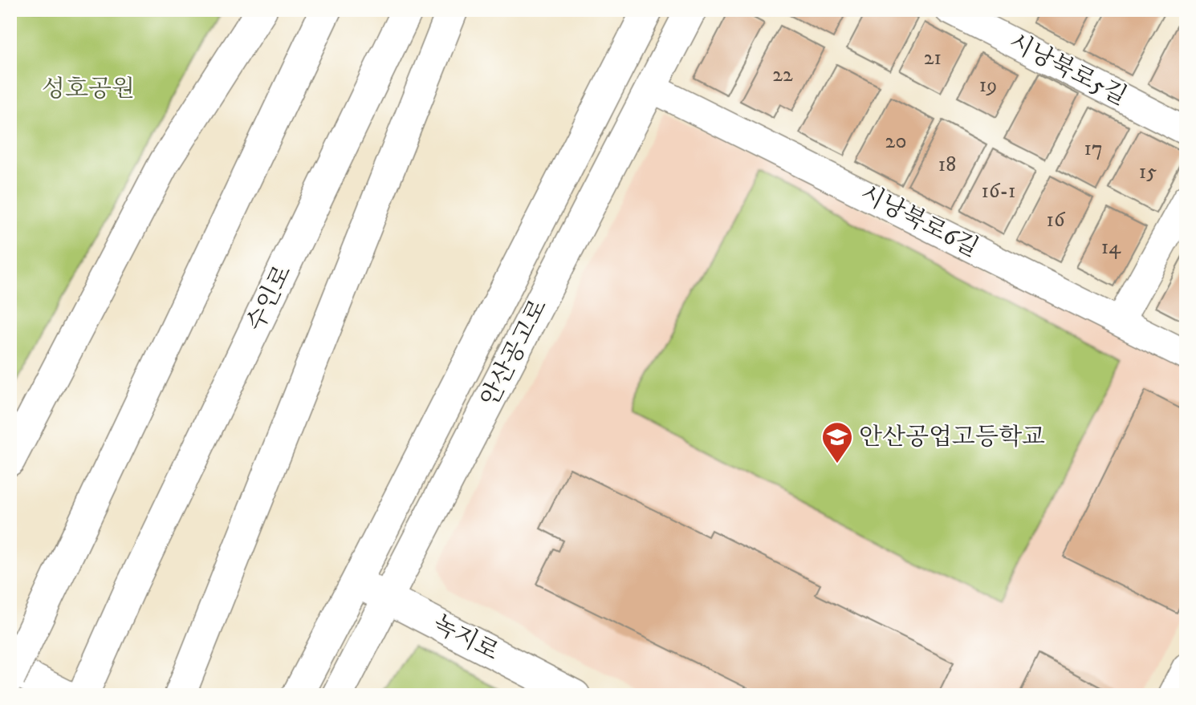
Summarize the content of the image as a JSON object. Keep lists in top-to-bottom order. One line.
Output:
{"streets":{"main road":["수인로","안산공고로","녹지로"],"street":["시낭북로5길","시낭북로6길"]},"crossings":[["시낭북로6길","안산공고로"],["안산공고로","녹지로"]],"parks":["성호공원"],"places":{"school or university":["안산공업고등학교"]},"house_numbers":["21","22","19","20","17","18","15","16-1","16","14"]}
